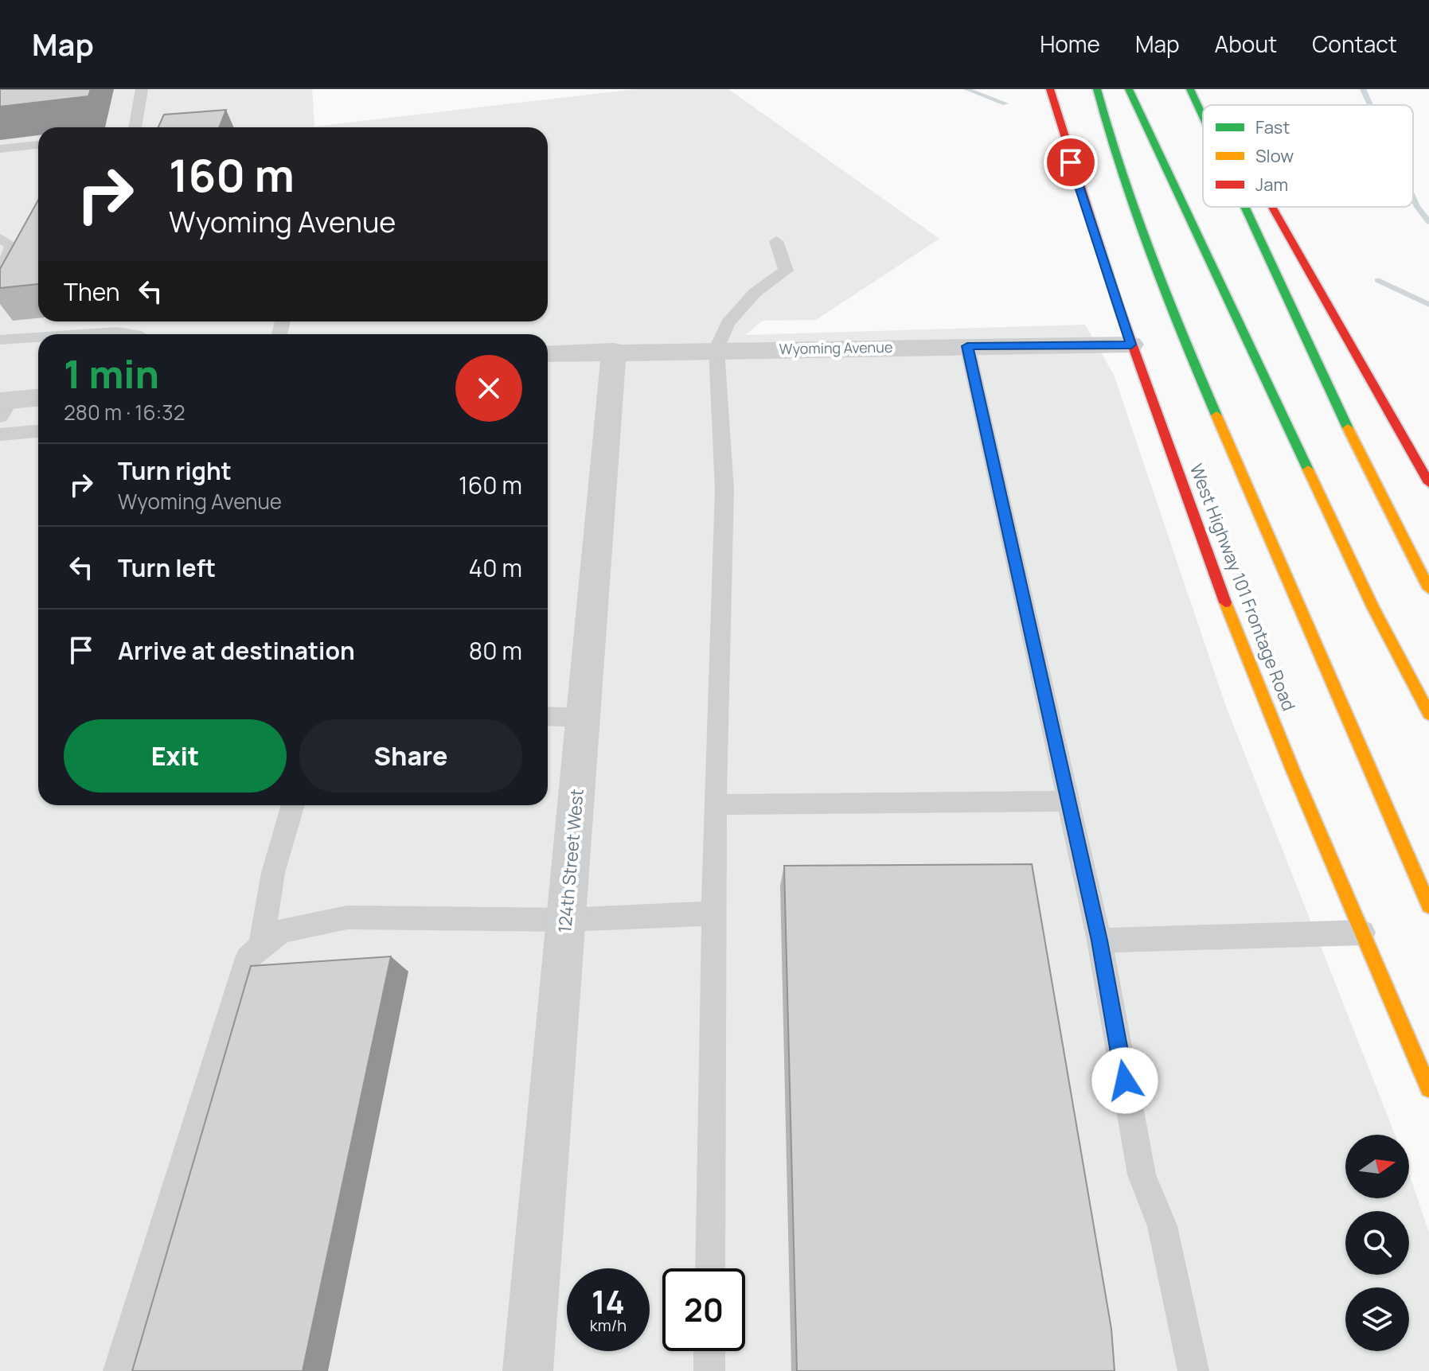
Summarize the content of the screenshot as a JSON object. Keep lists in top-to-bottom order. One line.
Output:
{"streets":{"main road":["West Highway 101 Frontage Road"],"street":["Wyoming Avenue","124th Street West"]},"crossings":[["Wyoming Avenue","West Highway 101 Frontage Road"],["Wyoming Avenue","124th Street West"]],"legend":["Fast","Slow","Jam"],"north":"right","page":{"header":"Map","nav":["Home","Map","About","Contact"],"turn":["160 m","Wyoming Avenue"],"then":"Then","heading":["1 min","280 m · 16:32"],"list":[{"name":"Turn right","note":"Wyoming Avenue","value":"160 m"},{"name":"Turn left","value":"40 m"},{"name":"Arrive at destination","value":"80 m"}],"buttons":["Exit","Share"],"speed":"14 km/h","limit":"20"}}
